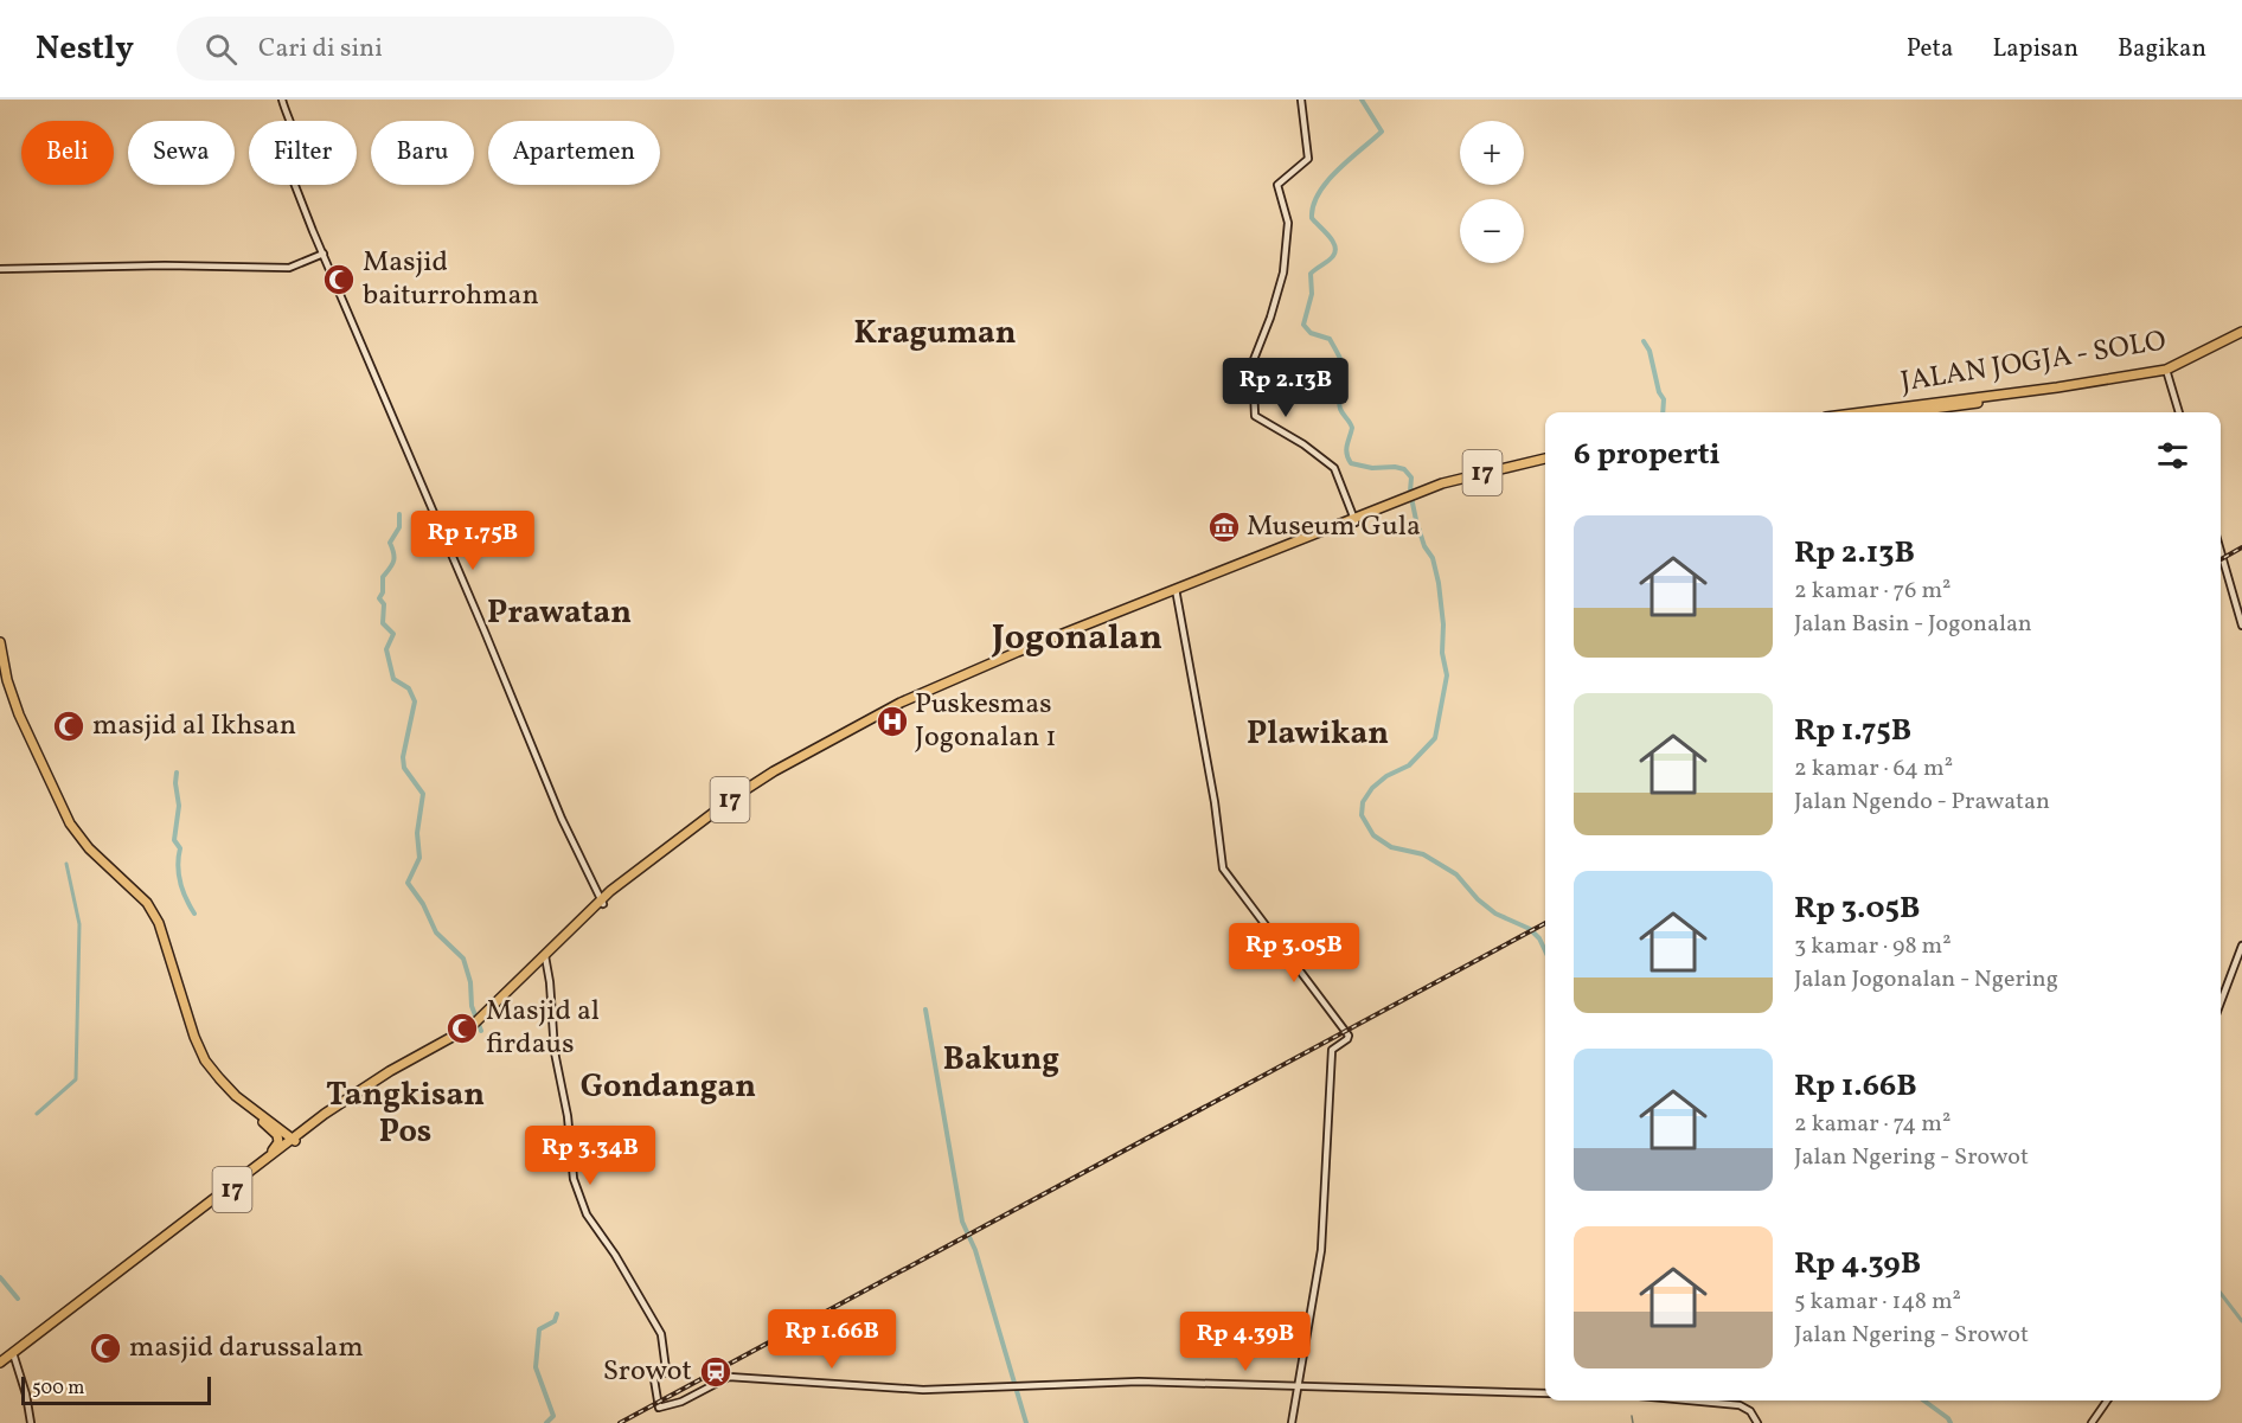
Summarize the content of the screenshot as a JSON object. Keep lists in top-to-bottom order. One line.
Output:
{"streets":{"highway":["JALAN JOGJA - SOLO","17"]},"districts":["Kraguman","Prawatan","Jogonalan","Plawikan","Bakung","Gondangan","Tangkisan Pos"],"places":{"mosque":["Masjid baiturrohman","masjid al Ikhsan","Masjid al firdaus","masjid darussalam"],"museum":["Museum Gula"],"hospital":["Puskesmas Jogonalan 1"],"station":["Srowot"]},"scale_bar":"500 m","page":{"header":"Nestly","search":"Cari di sini","nav":["Peta","Lapisan","Bagikan"],"map_buttons":["+","−"],"chip":["Beli","Sewa","Filter","Baru","Apartemen"],"price":["Rp 2.13B","Rp 1.75B","Rp 3.05B","Rp 3.34B","Rp 1.66B","Rp 4.39B"],"heading":"6 properti","list":[{"name":"Rp 2.13B","note":"2 kamar · 76 m² · Jalan Basin - Jogonalan"},{"name":"Rp 1.75B","note":"2 kamar · 64 m² · Jalan Ngendo - Prawatan"},{"name":"Rp 3.05B","note":"3 kamar · 98 m² · Jalan Jogonalan - Ngering"},{"name":"Rp 1.66B","note":"2 kamar · 74 m² · Jalan Ngering - Srowot"},{"name":"Rp 4.39B","note":"5 kamar · 148 m² · Jalan Ngering - Srowot"}],"scale":"500 m"}}
